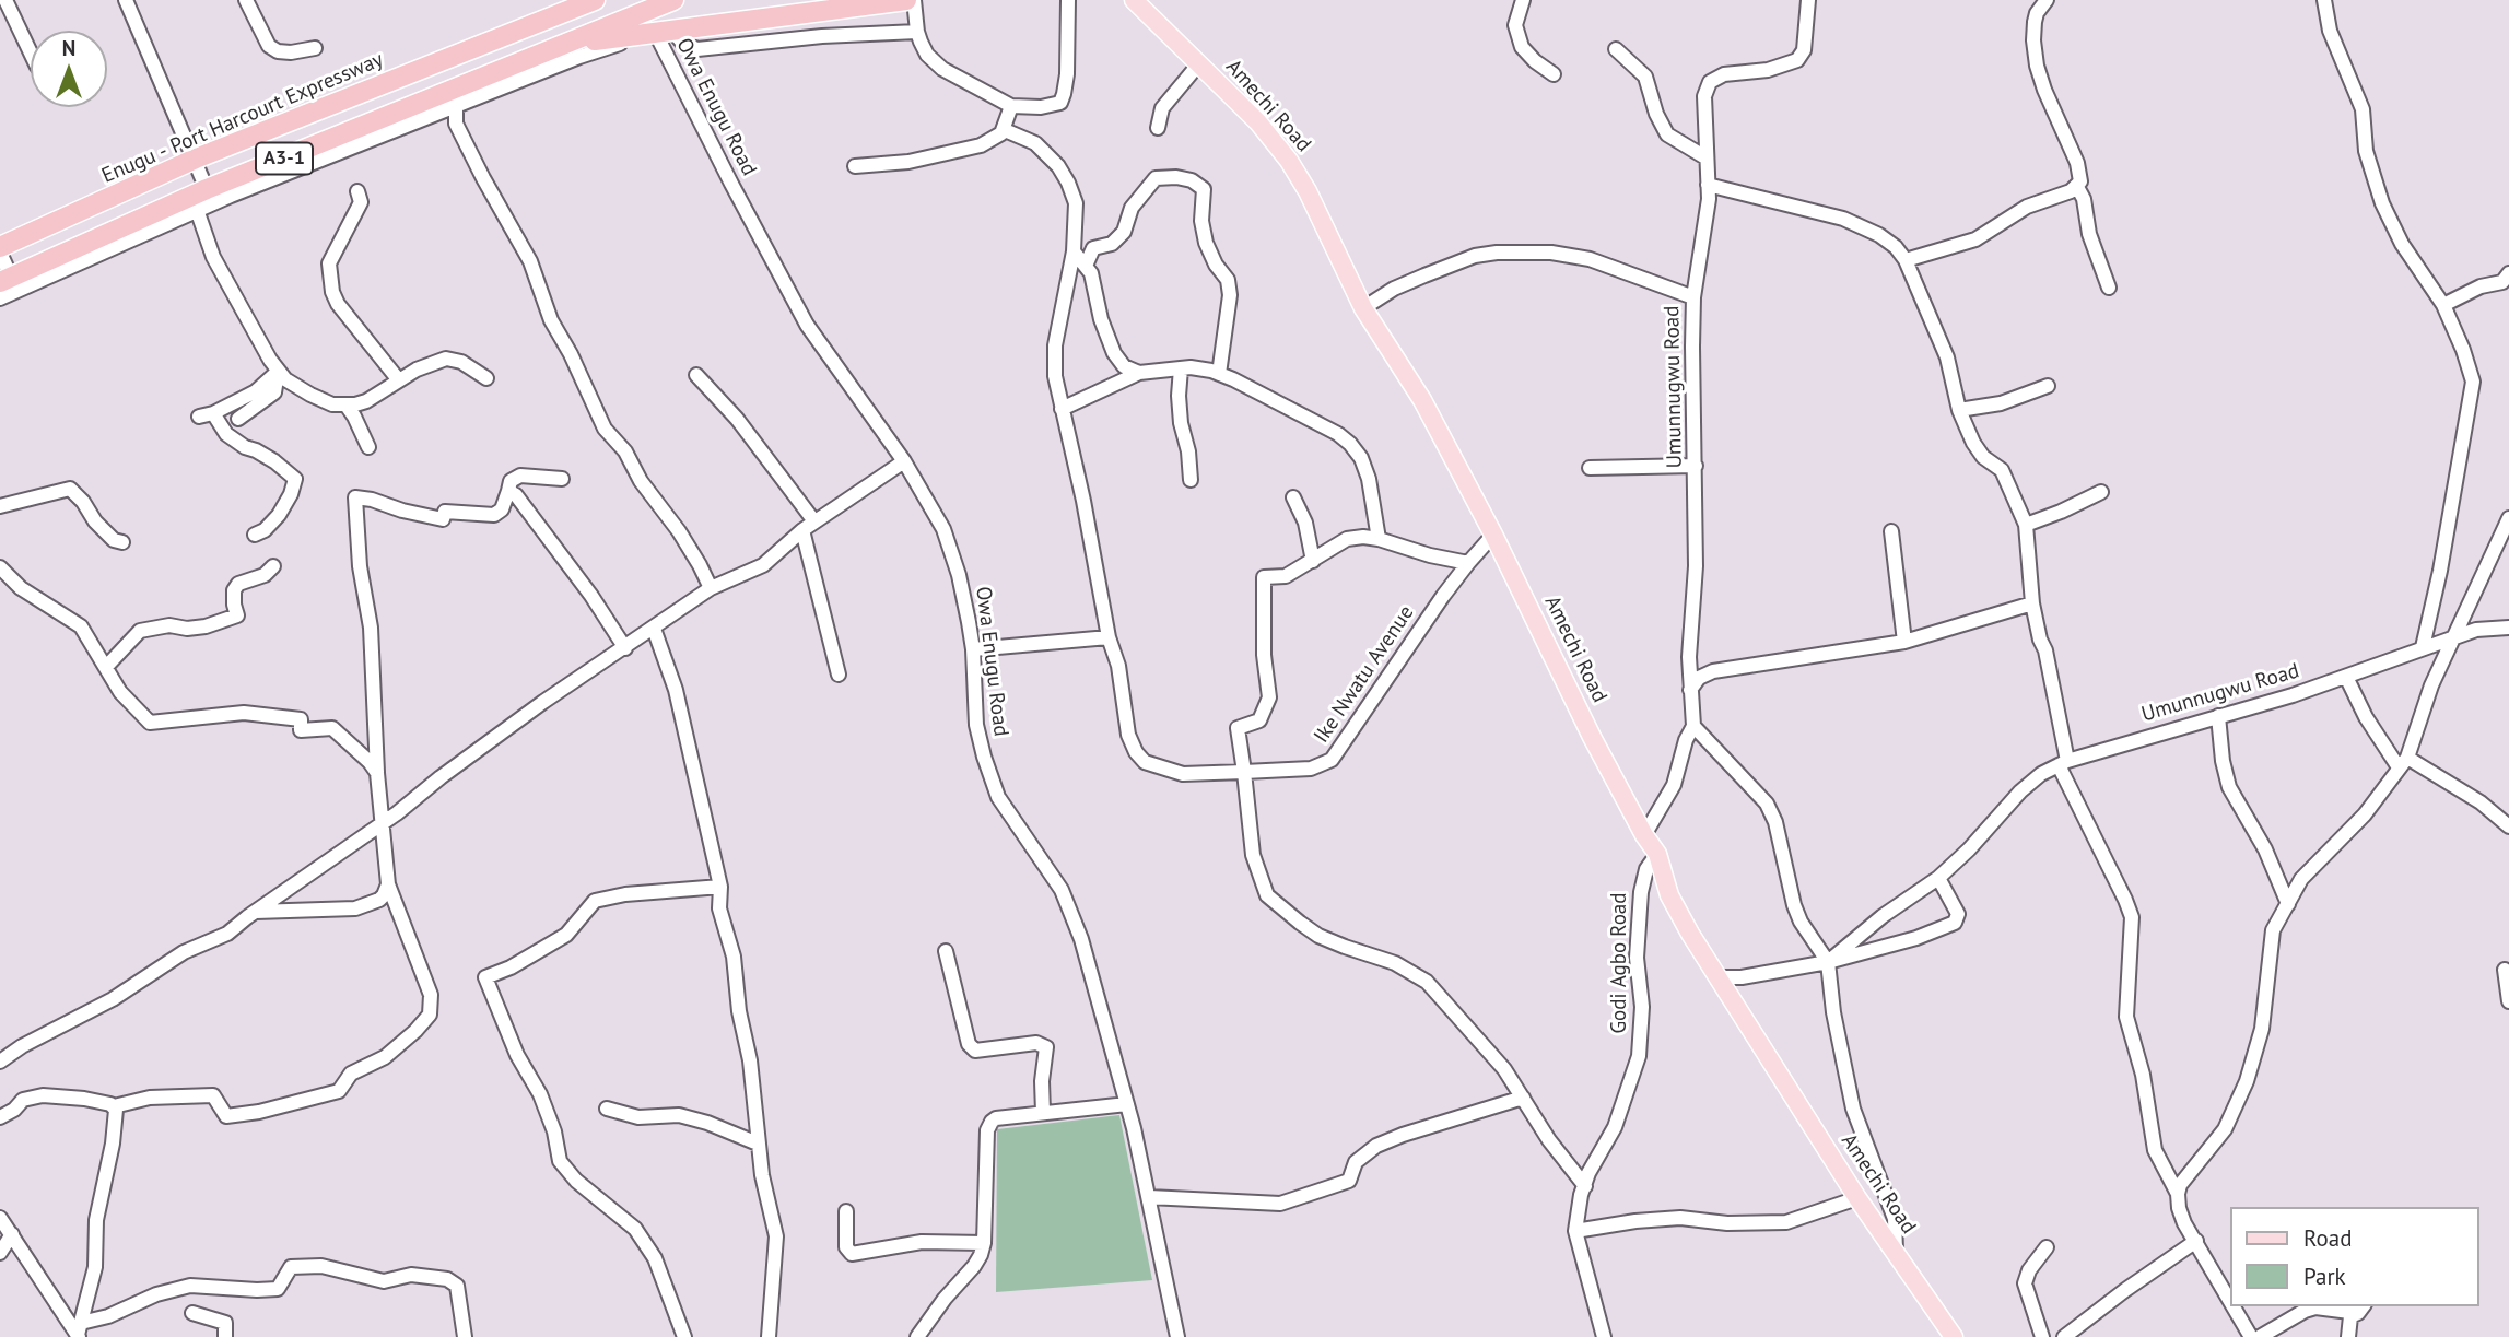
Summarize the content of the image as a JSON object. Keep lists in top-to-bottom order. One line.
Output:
{"streets":{"highway":["Enugu - Port Harcourt Expressway","A3-1"],"main road":["Amechi Road"],"street":["Owa Enugu Road","Umunnugwu Road","Ike Nwatu Avenue","Godi Agbo Road"]},"crossings":[["Amechi Road","Umunnugwu Road"],["Amechi Road","Ike Nwatu Avenue"],["Amechi Road","Godi Agbo Road"]],"legend":["Road","Park"],"north":"top"}
